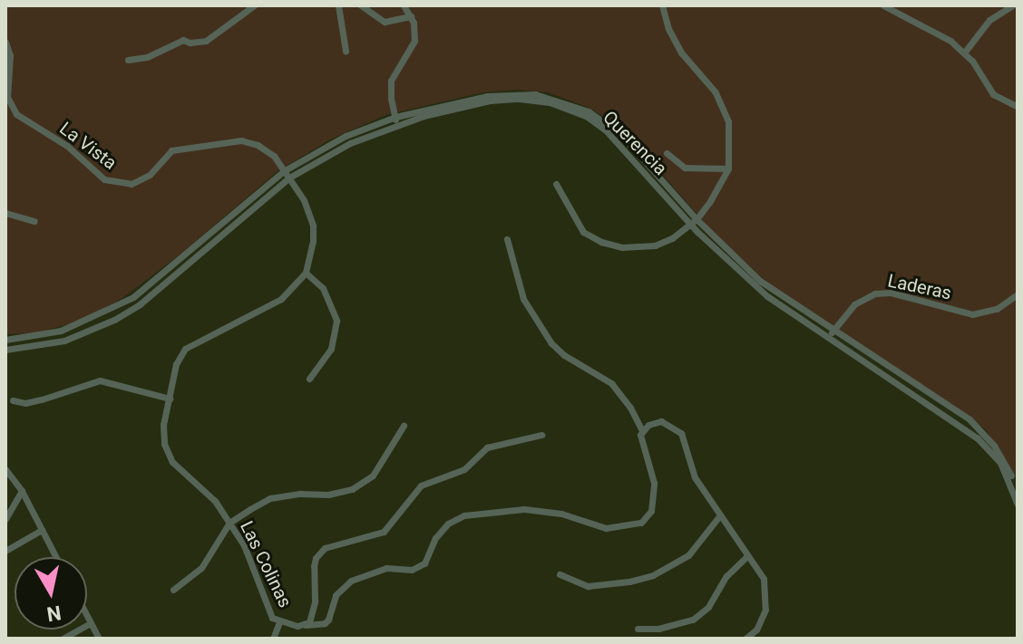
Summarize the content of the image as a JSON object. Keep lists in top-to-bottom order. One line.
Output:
{"streets":{"street":["Querencia","La Vista","Laderas","Las Colinas"]},"crossings":[["Querencia","La Vista"],["Querencia","Laderas"]],"north":"bottom"}
